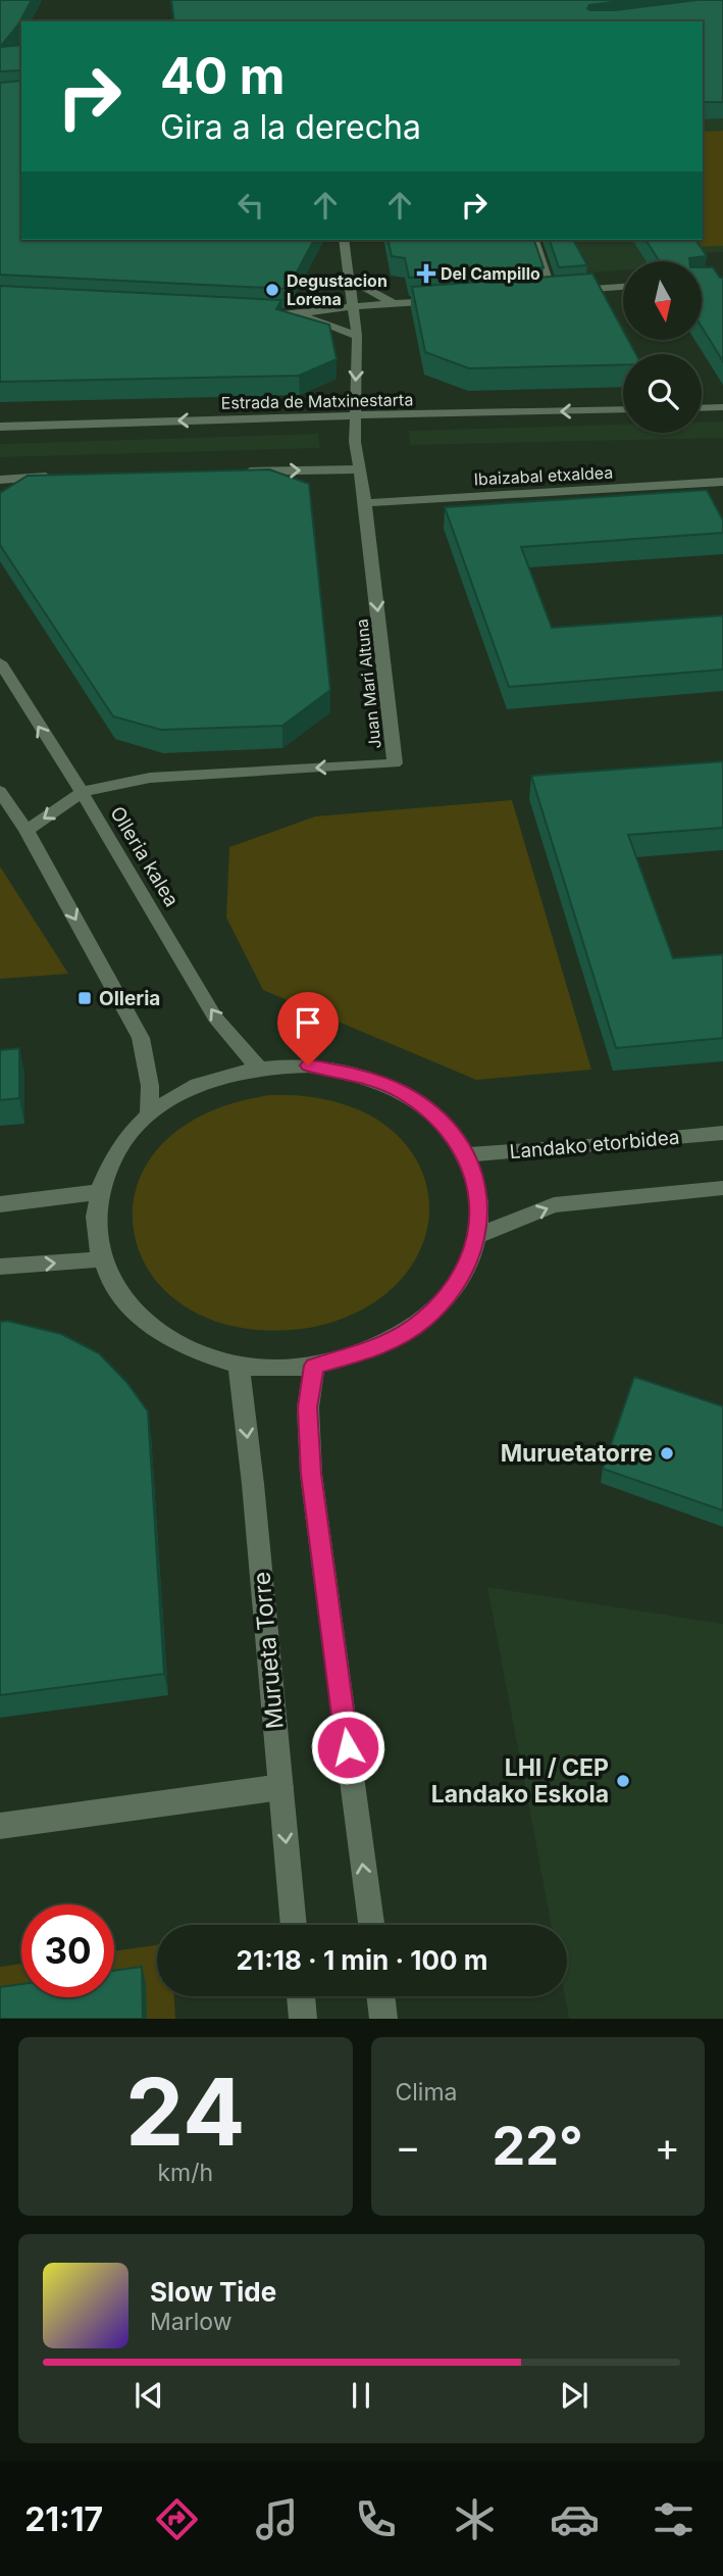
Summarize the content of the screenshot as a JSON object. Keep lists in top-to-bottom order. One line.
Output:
{"streets":{"street":["Estrada de Matxinestarta","Ibaizabal etxaldea","Juan Mari Altuna","Olleria kalea","Landako etorbidea","Murueta Torre"]},"crossings":[["Estrada de Matxinestarta","Juan Mari Altuna"],["Ibaizabal etxaldea","Juan Mari Altuna"],["Juan Mari Altuna","Olleria kalea"]],"places":{"health":["Del Campillo"],"other":["Degustacion Lorena","Muruetatorre","LHI / CEP Landako Eskola"],"transit":["Olleria"]},"north":"bottom","page":{"turn":["40 m","Gira a la derecha"],"limit":"30","trip":"21:18 · 1 min · 100 m","tile":[["24","km/h"],"Clima"],"heat":["−","22°","+"],"song":["Slow Tide","Marlow"],"tabs":"21:17"}}
